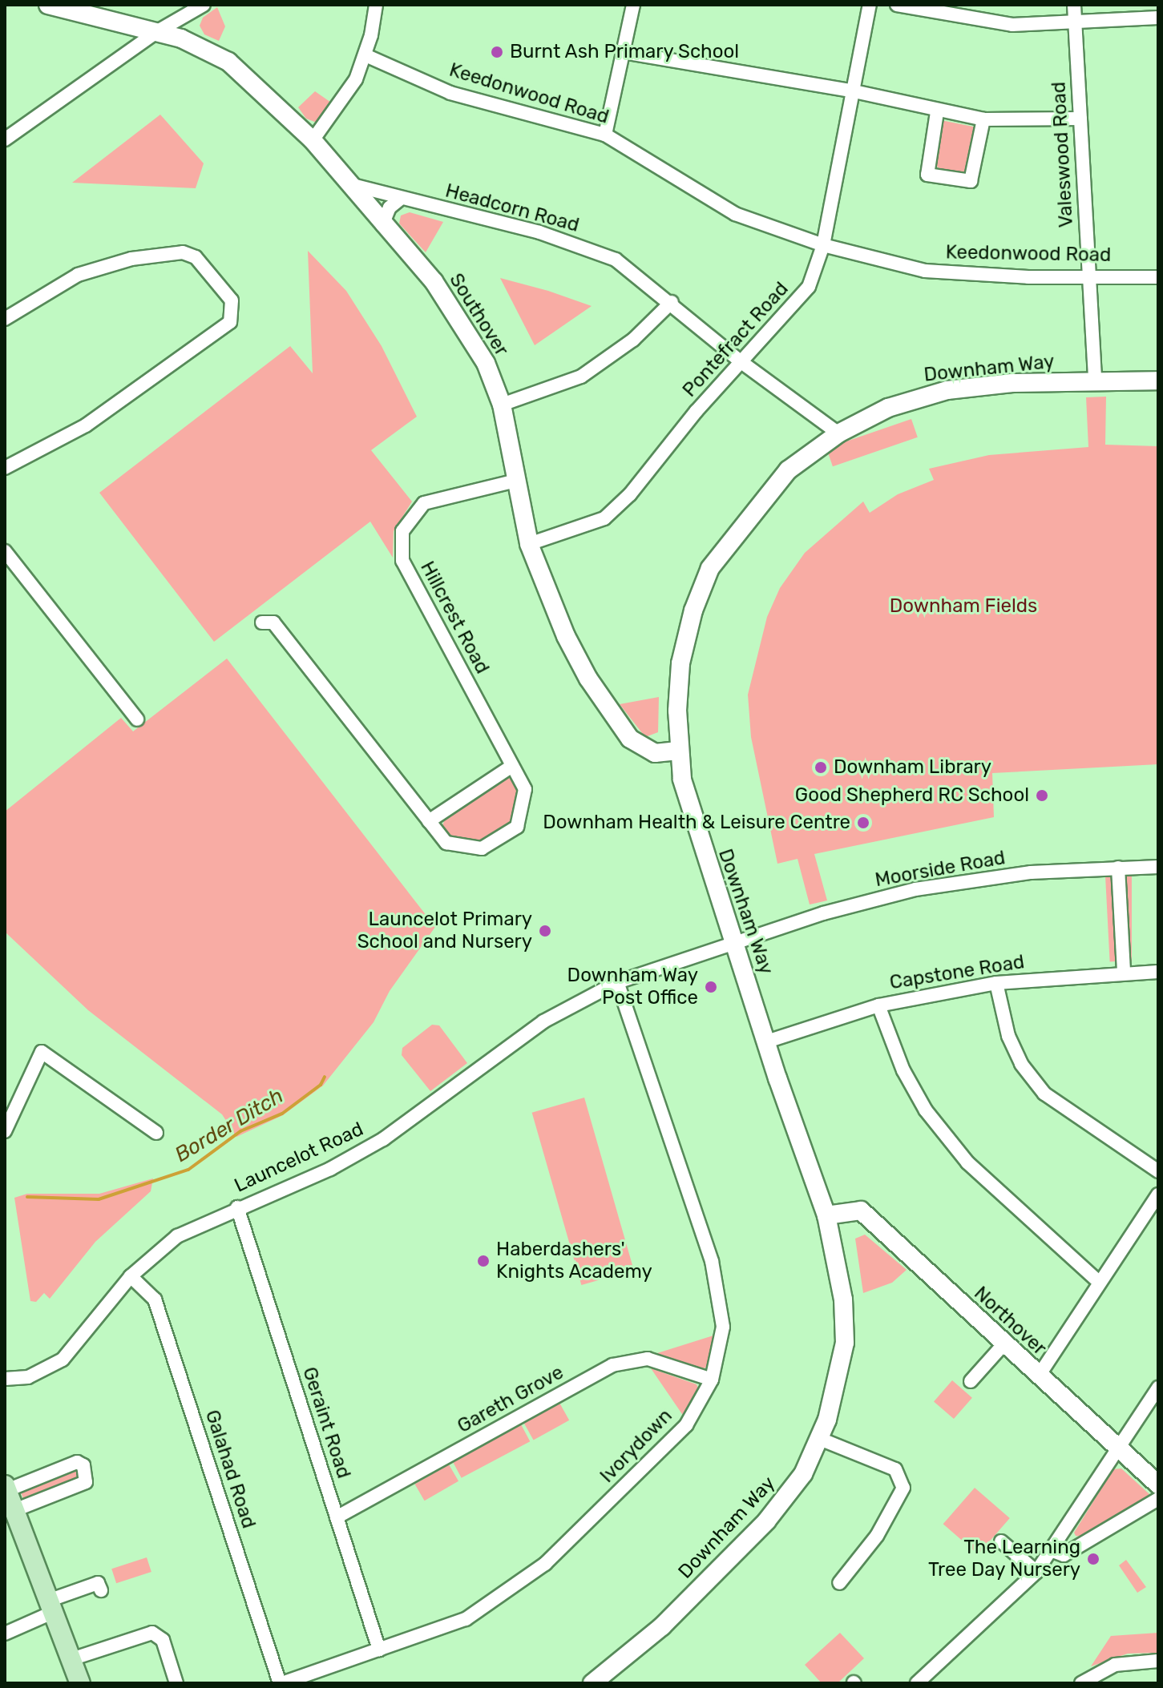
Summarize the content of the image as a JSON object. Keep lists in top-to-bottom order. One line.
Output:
{"streets":{"street":["Keedonwood Road","Valeswood Road","Headcorn Road","Southover","Pontefract Road","Downham Way","Hillcrest Road","Moorside Road","Capstone Road","Launcelot Road","Northover","Gareth Grove","Geraint Road","Ivorydown","Galahad Road"]},"crossings":[["Keedonwood Road","Valeswood Road"],["Keedonwood Road","Pontefract Road"],["Valeswood Road","Downham Way"],["Headcorn Road","Southover"],["Headcorn Road","Pontefract Road"],["Headcorn Road","Downham Way"],["Southover","Pontefract Road"],["Southover","Downham Way"],["Southover","Hillcrest Road"],["Downham Way","Moorside Road"],["Downham Way","Capstone Road"],["Downham Way","Launcelot Road"],["Downham Way","Northover"],["Moorside Road","Launcelot Road"],["Launcelot Road","Geraint Road"],["Launcelot Road","Ivorydown"],["Launcelot Road","Galahad Road"],["Gareth Grove","Geraint Road"],["Gareth Grove","Ivorydown"],["Geraint Road","Ivorydown"],["Ivorydown","Galahad Road"]],"water":["Border Ditch"],"parks":["Downham Fields"],"places":["Burnt Ash Primary School","Downham Library","Good Shepherd RC School","Downham Health & Leisure Centre","Launcelot Primary School and Nursery","Downham Way Post Office","Haberdashers' Knights Academy","The Learning Tree Day Nursery"]}
